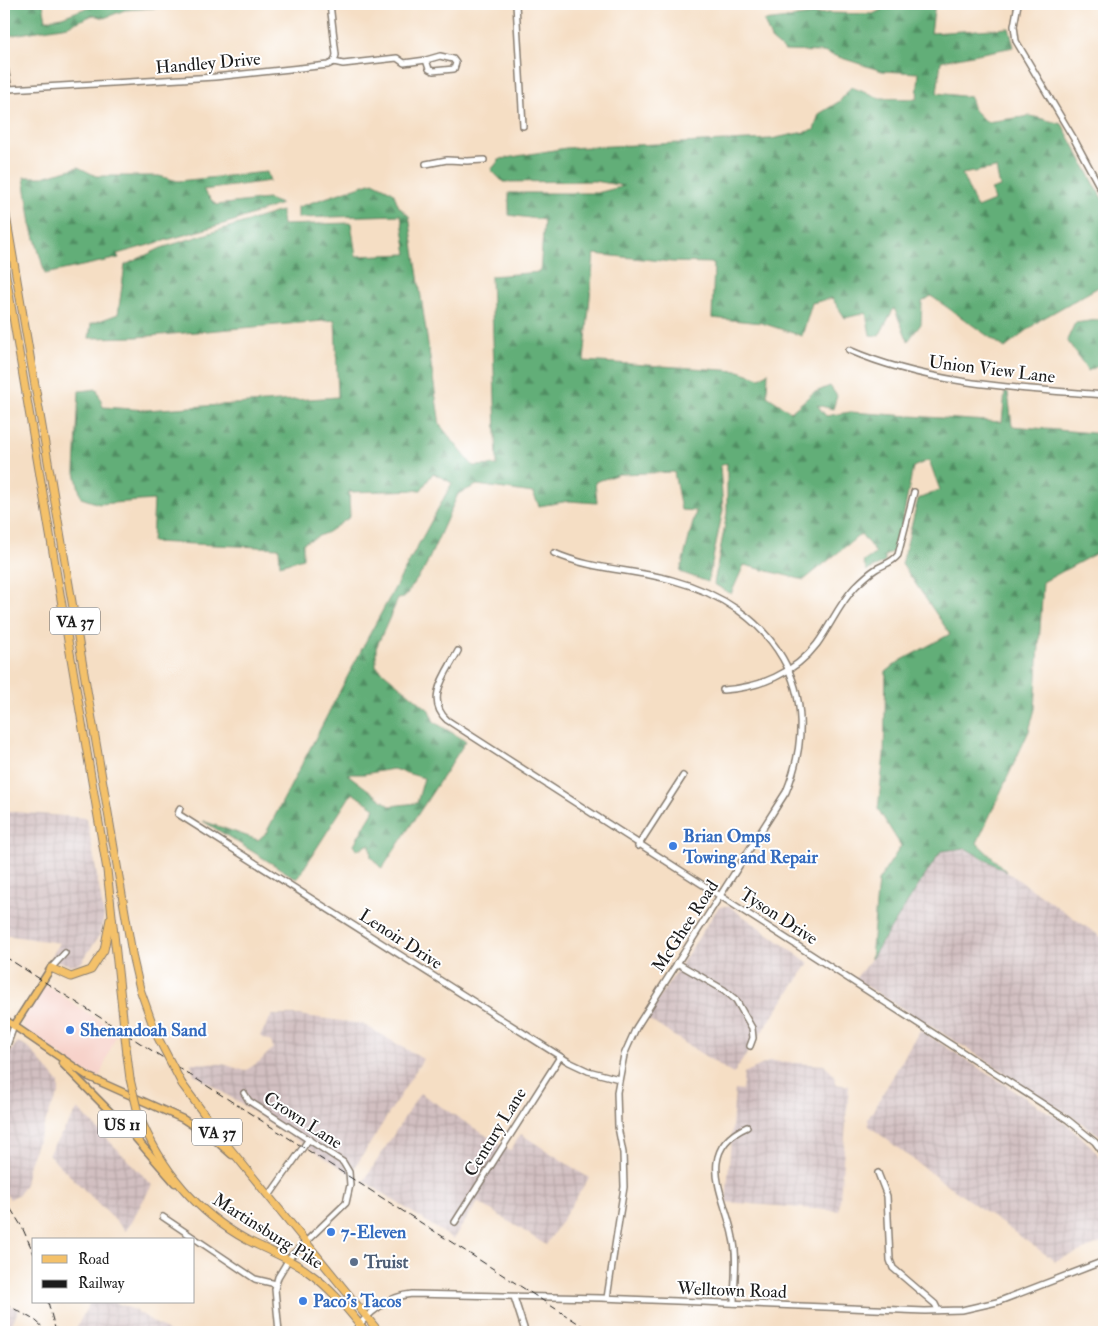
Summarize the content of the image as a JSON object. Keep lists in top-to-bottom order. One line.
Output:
{"streets":{"highway":["VA 37","US 11","Martinsburg Pike"],"street":["Handley Drive","Union View Lane","Tyson Drive","McGhee Road","Lenoir Drive","Crown Lane","Century Lane","Welltown Road"]},"crossings":[["VA 37","US 11"],["VA 37","Martinsburg Pike"],["Tyson Drive","McGhee Road"],["McGhee Road","Lenoir Drive"],["McGhee Road","Welltown Road"],["Lenoir Drive","Century Lane"],["Crown Lane","Martinsburg Pike"],["US 11","Martinsburg Pike"],["Martinsburg Pike","Welltown Road"]],"places":["Brian Omps Towing and Repair","Shenandoah Sand","7-Eleven","Truist","Paco's Tacos"],"legend":["Road","Railway"]}
